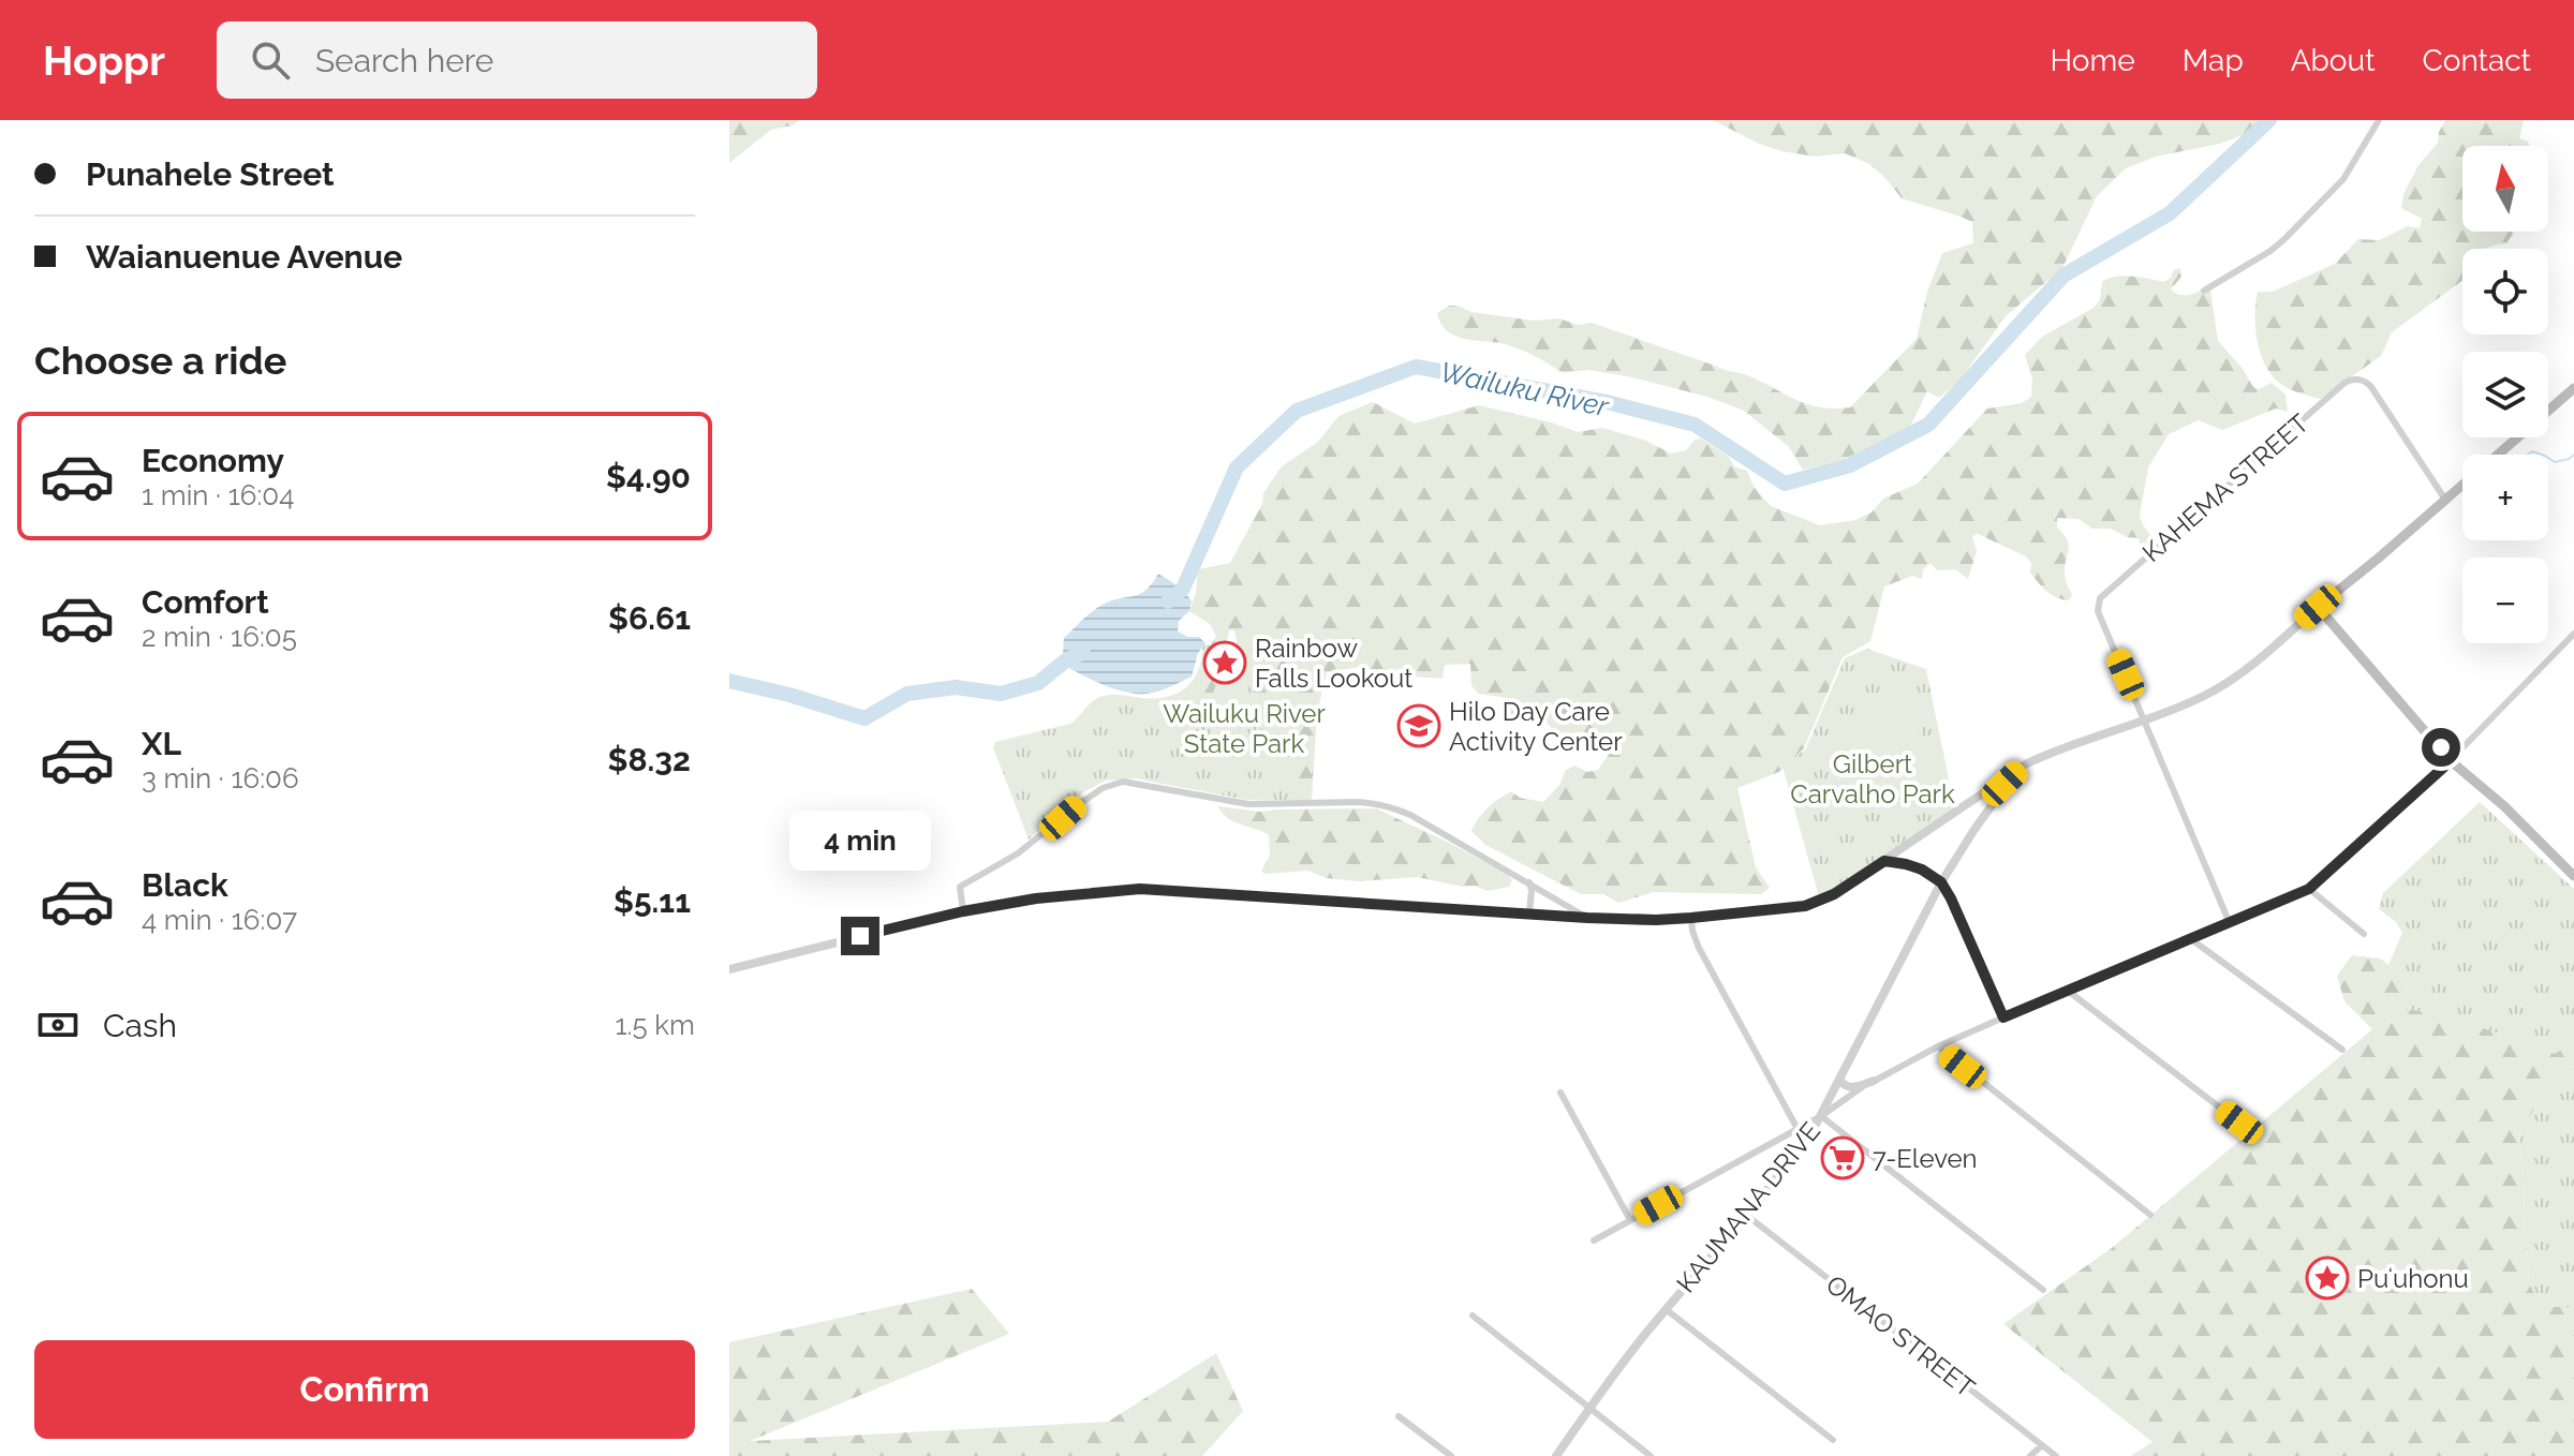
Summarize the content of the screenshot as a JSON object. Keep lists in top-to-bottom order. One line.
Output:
{"streets":{"street":["KAHEMA STREET","KAUMANA DRIVE","OMAO STREET"]},"crossings":[["KAUMANA DRIVE","OMAO STREET"]],"water":["Wailuku River"],"parks":["Wailuku River State Park","Gilbert Carvalho Park"],"places":{"place":["Rainbow Falls Lookout","Puʻuhonu"],"school or university":["Hilo Day Care Activity Center"],"supermarket":["7-Eleven"]},"north":"top","page":{"header":"Hoppr","search":"Search here","nav":["Home","Map","About","Contact"],"banner":["Punahele Street","Waianuenue Avenue"],"map_buttons":["+","−"],"heading":"Choose a ride","list":[{"name":"Economy","note":"1 min · 16:04","value":"$4.90"},{"name":"Comfort","note":"2 min · 16:05","value":"$6.61"},{"name":"XL","note":"3 min · 16:06","value":"$8.32"},{"name":"Black","note":"4 min · 16:07","value":"$5.11"}],"bubble":"4 min","pay":["Cash","1.5 km"],"buttons":"Confirm"}}
